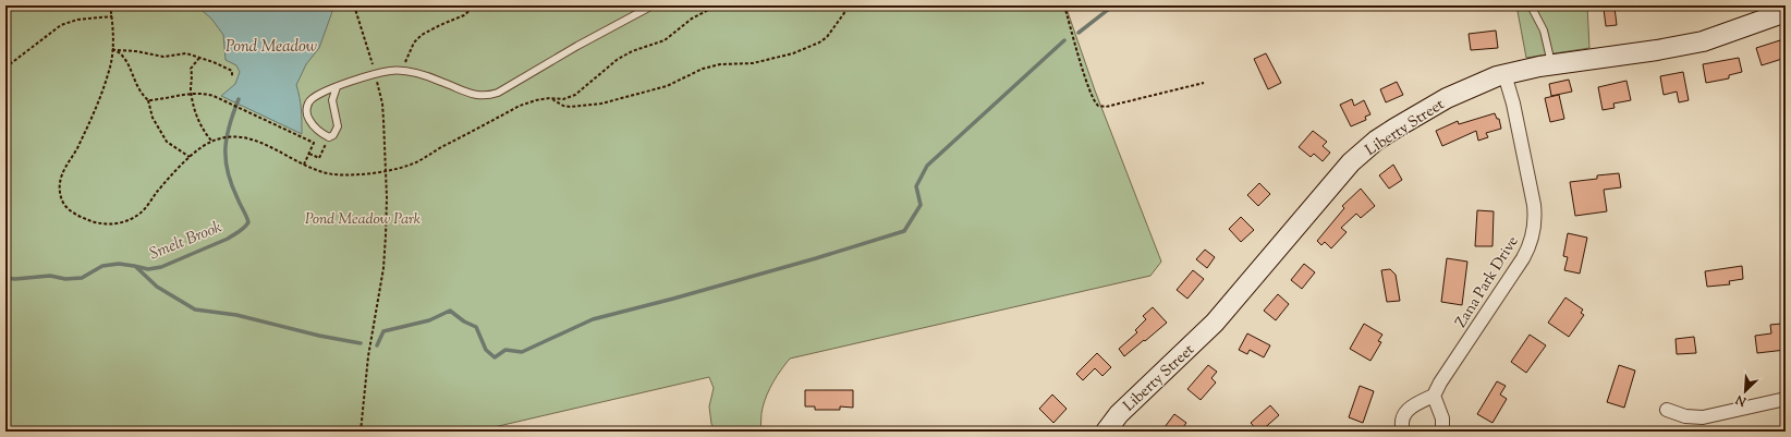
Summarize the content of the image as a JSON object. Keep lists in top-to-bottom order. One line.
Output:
{"streets":{"main road":["Liberty Street"],"street":["Zana Park Drive"]},"crossings":[["Liberty Street","Zana Park Drive"]],"water":["Pond Meadow","Smelt Brook"],"parks":["Pond Meadow Park"],"north":"bottom left"}
